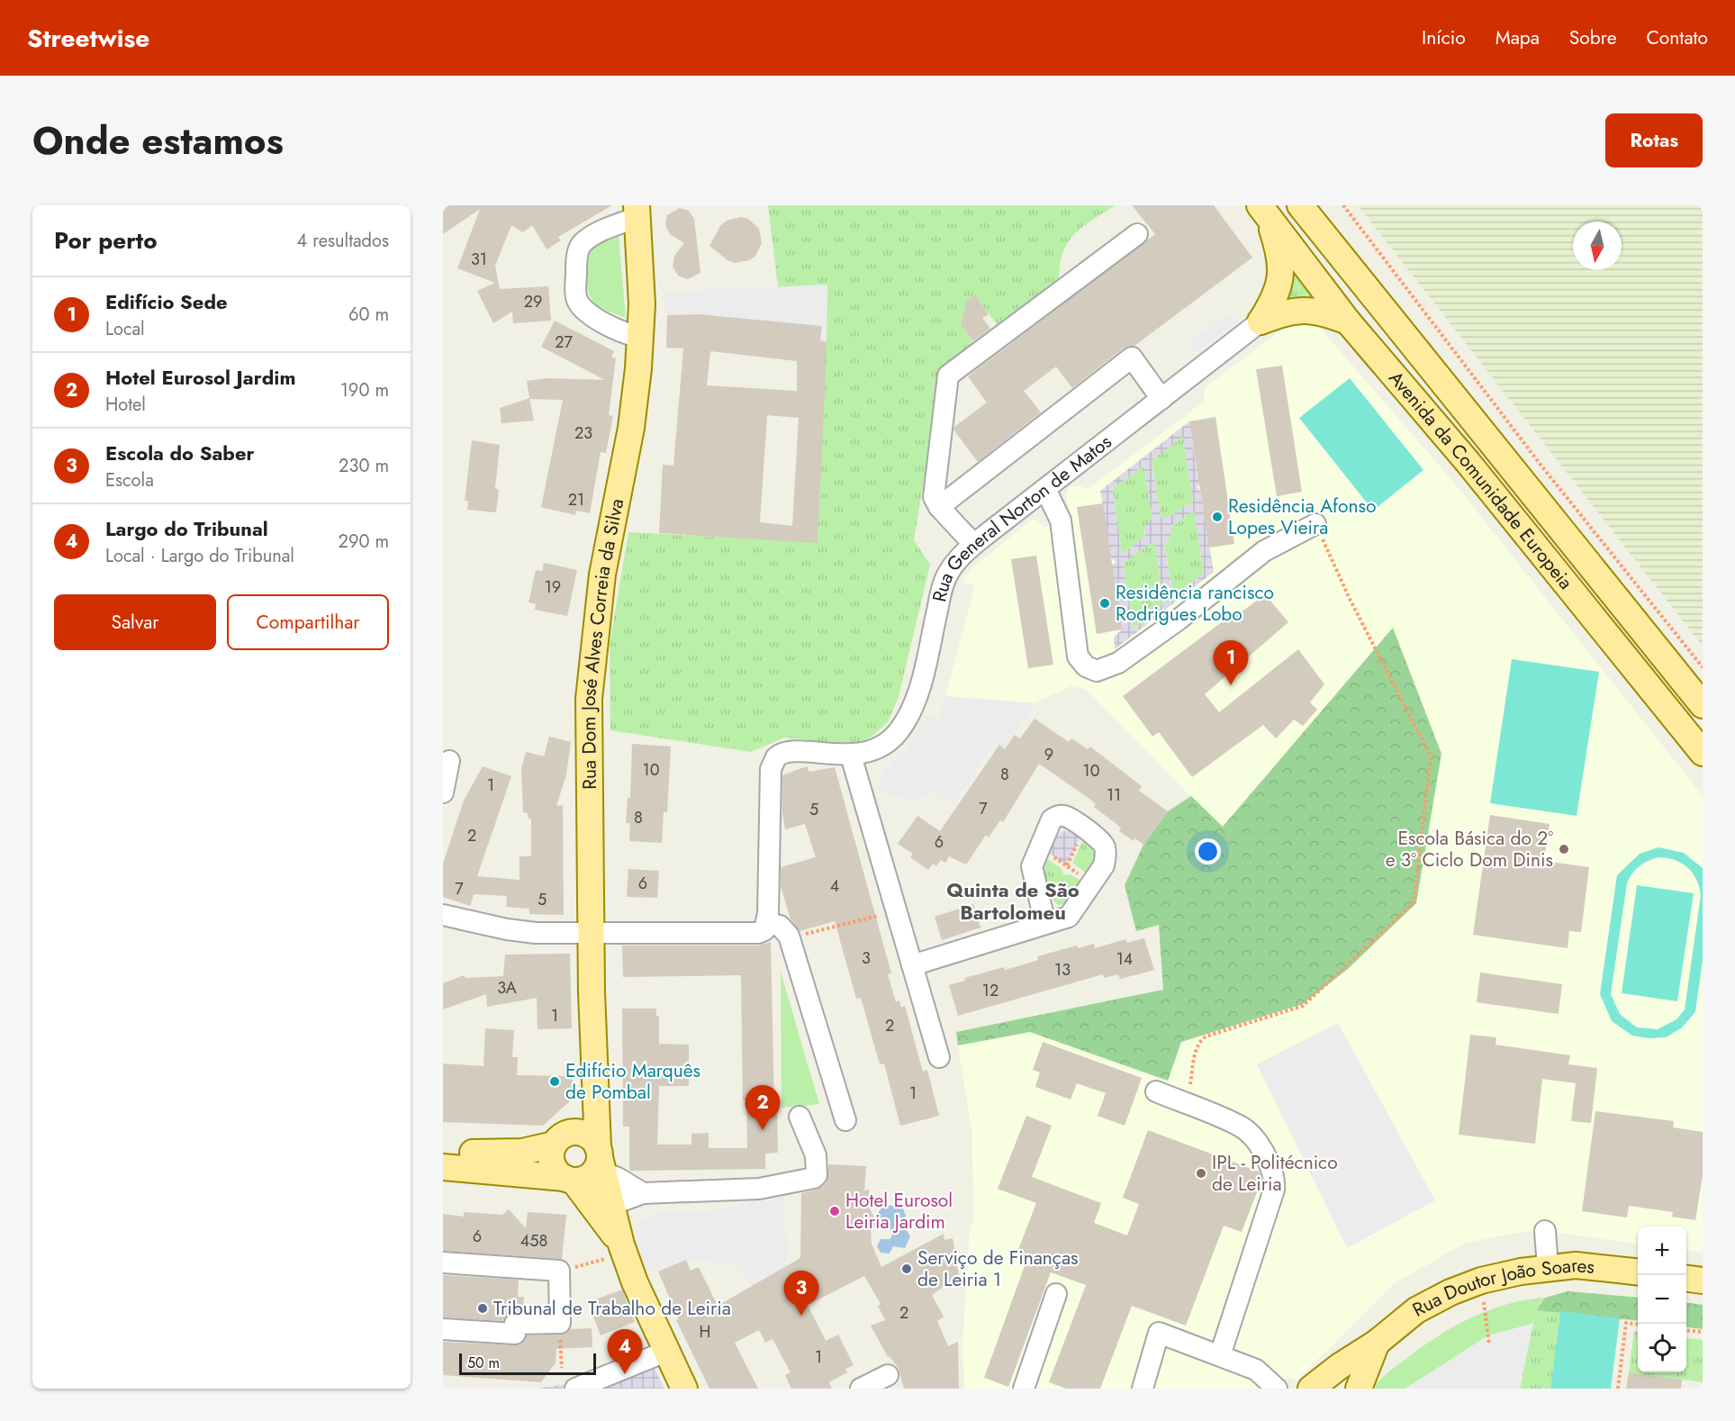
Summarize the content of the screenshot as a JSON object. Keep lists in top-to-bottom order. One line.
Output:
{"streets":{"main road":["Avenida da Comunidade Europeia","Rua Dom José Alves Correia da Silva","Rua Doutor João Soares"],"street":["Rua General Norton de Matos"]},"districts":["Quinta de São Bartolomeu"],"places":["Residência Afonso Lopes Vieira","Residência rancisco Rodrigues Lobo","Escola Básica do 2º e 3º Ciclo Dom Dinis","Edifício Marquês de Pombal","IPL - Politécnico de Leiria","Hotel Eurosol Leiria Jardim","Serviço de Finanças de Leiria 1","Tribunal de Trabalho de Leiria"],"house_numbers":["31","29","27","23","21","19","9","10","10","8","1","11","7","5","8","2","6","6","4","7","5","3","14","13","3A","12","1","2","1","6","458","2","H","1"],"scale_bar":"50 m","north":"bottom","page":{"header":"Streetwise","nav":["Início","Mapa","Sobre","Contato"],"title":"Onde estamos","buttons":["Rotas",["Salvar","Compartilhar"]],"heading":["Por perto","4 resultados"],"list":[{"mark":"1","name":"Edifício Sede","note":"Local","value":"60 m"},{"mark":"2","name":"Hotel Eurosol Jardim","note":"Hotel","value":"190 m"},{"mark":"3","name":"Escola do Saber","note":"Escola","value":"230 m"},{"mark":"4","name":"Largo do Tribunal","note":"Local · Largo do Tribunal","value":"290 m"}],"pins":["1","2","3","4"],"map_buttons":["+","−"],"scale":"50 m"}}
